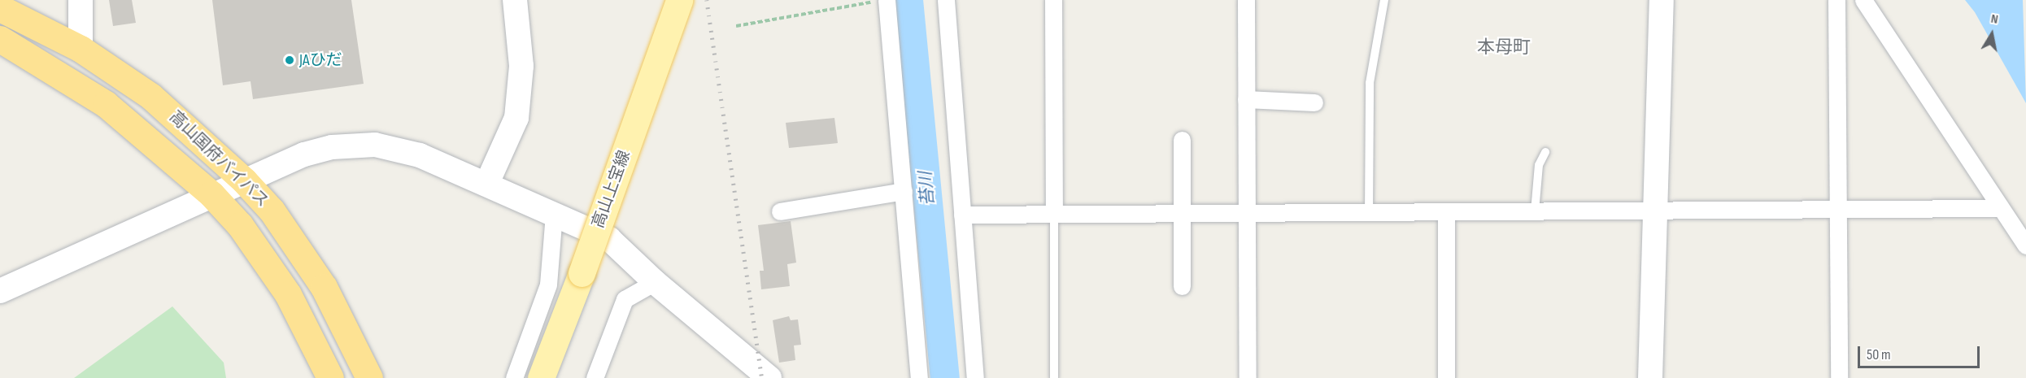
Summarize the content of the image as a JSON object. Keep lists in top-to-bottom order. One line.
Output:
{"streets":{"highway":["高山国府バイパス"],"main road":["高山上宝線"]},"districts":["本母町"],"water":["苔川"],"places":["JAひだ"],"scale_bar":"50 m","north":"top"}
